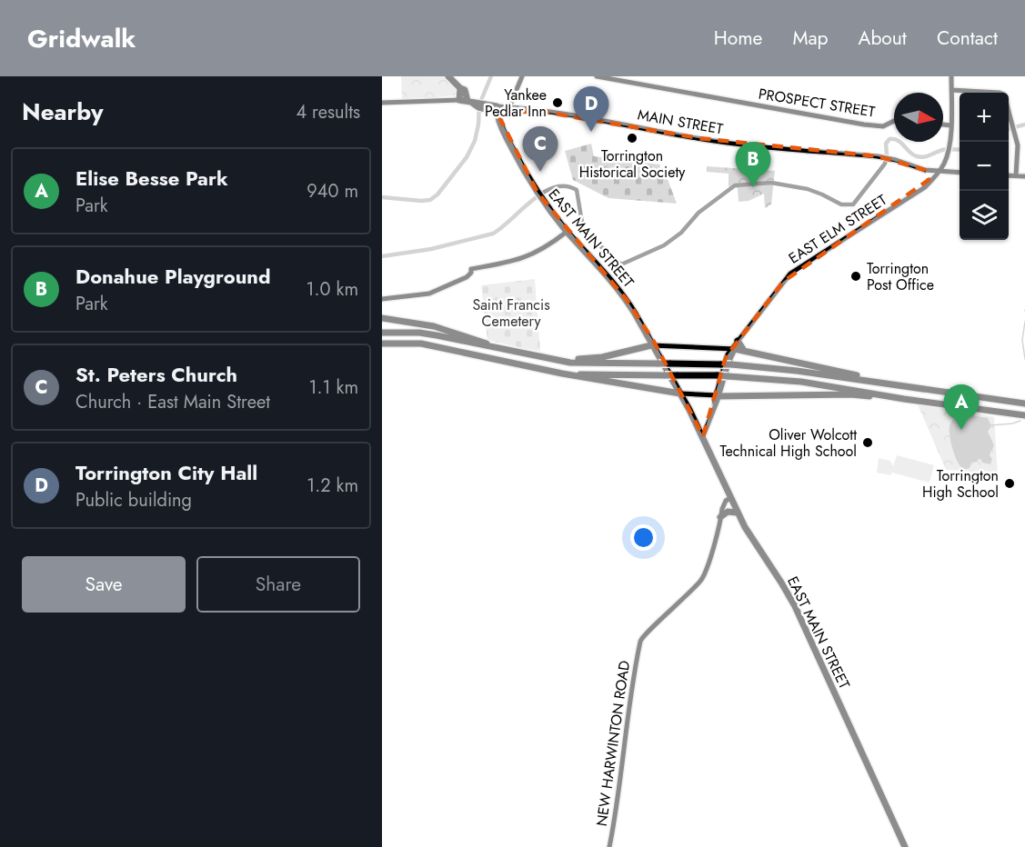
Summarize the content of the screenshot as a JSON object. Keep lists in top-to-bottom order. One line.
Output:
{"streets":{"highway":["EAST MAIN STREET"],"main road":["PROSPECT STREET","MAIN STREET","EAST ELM STREET","NEW HARWINTON ROAD"]},"crossings":[["MAIN STREET","EAST ELM STREET"],["MAIN STREET","EAST MAIN STREET"],["EAST ELM STREET","EAST MAIN STREET"]],"parks":["Saint Francis Cemetery"],"places":["Yankee Pedlar Inn","Torrington Historical Society","Torrington Post Office","Oliver Wolcott Technical High School","Torrington High School"],"north":"right","page":{"header":"Gridwalk","nav":["Home","Map","About","Contact"],"heading":["Nearby","4 results"],"pins":["D","C","B","A"],"map_buttons":["+","−"],"list":[{"mark":"A","name":"Elise Besse Park","note":"Park","value":"940 m"},{"mark":"B","name":"Donahue Playground","note":"Park","value":"1.0 km"},{"mark":"C","name":"St. Peters Church","note":"Church · East Main Street","value":"1.1 km"},{"mark":"D","name":"Torrington City Hall","note":"Public building","value":"1.2 km"}],"buttons":["Save","Share"]}}
